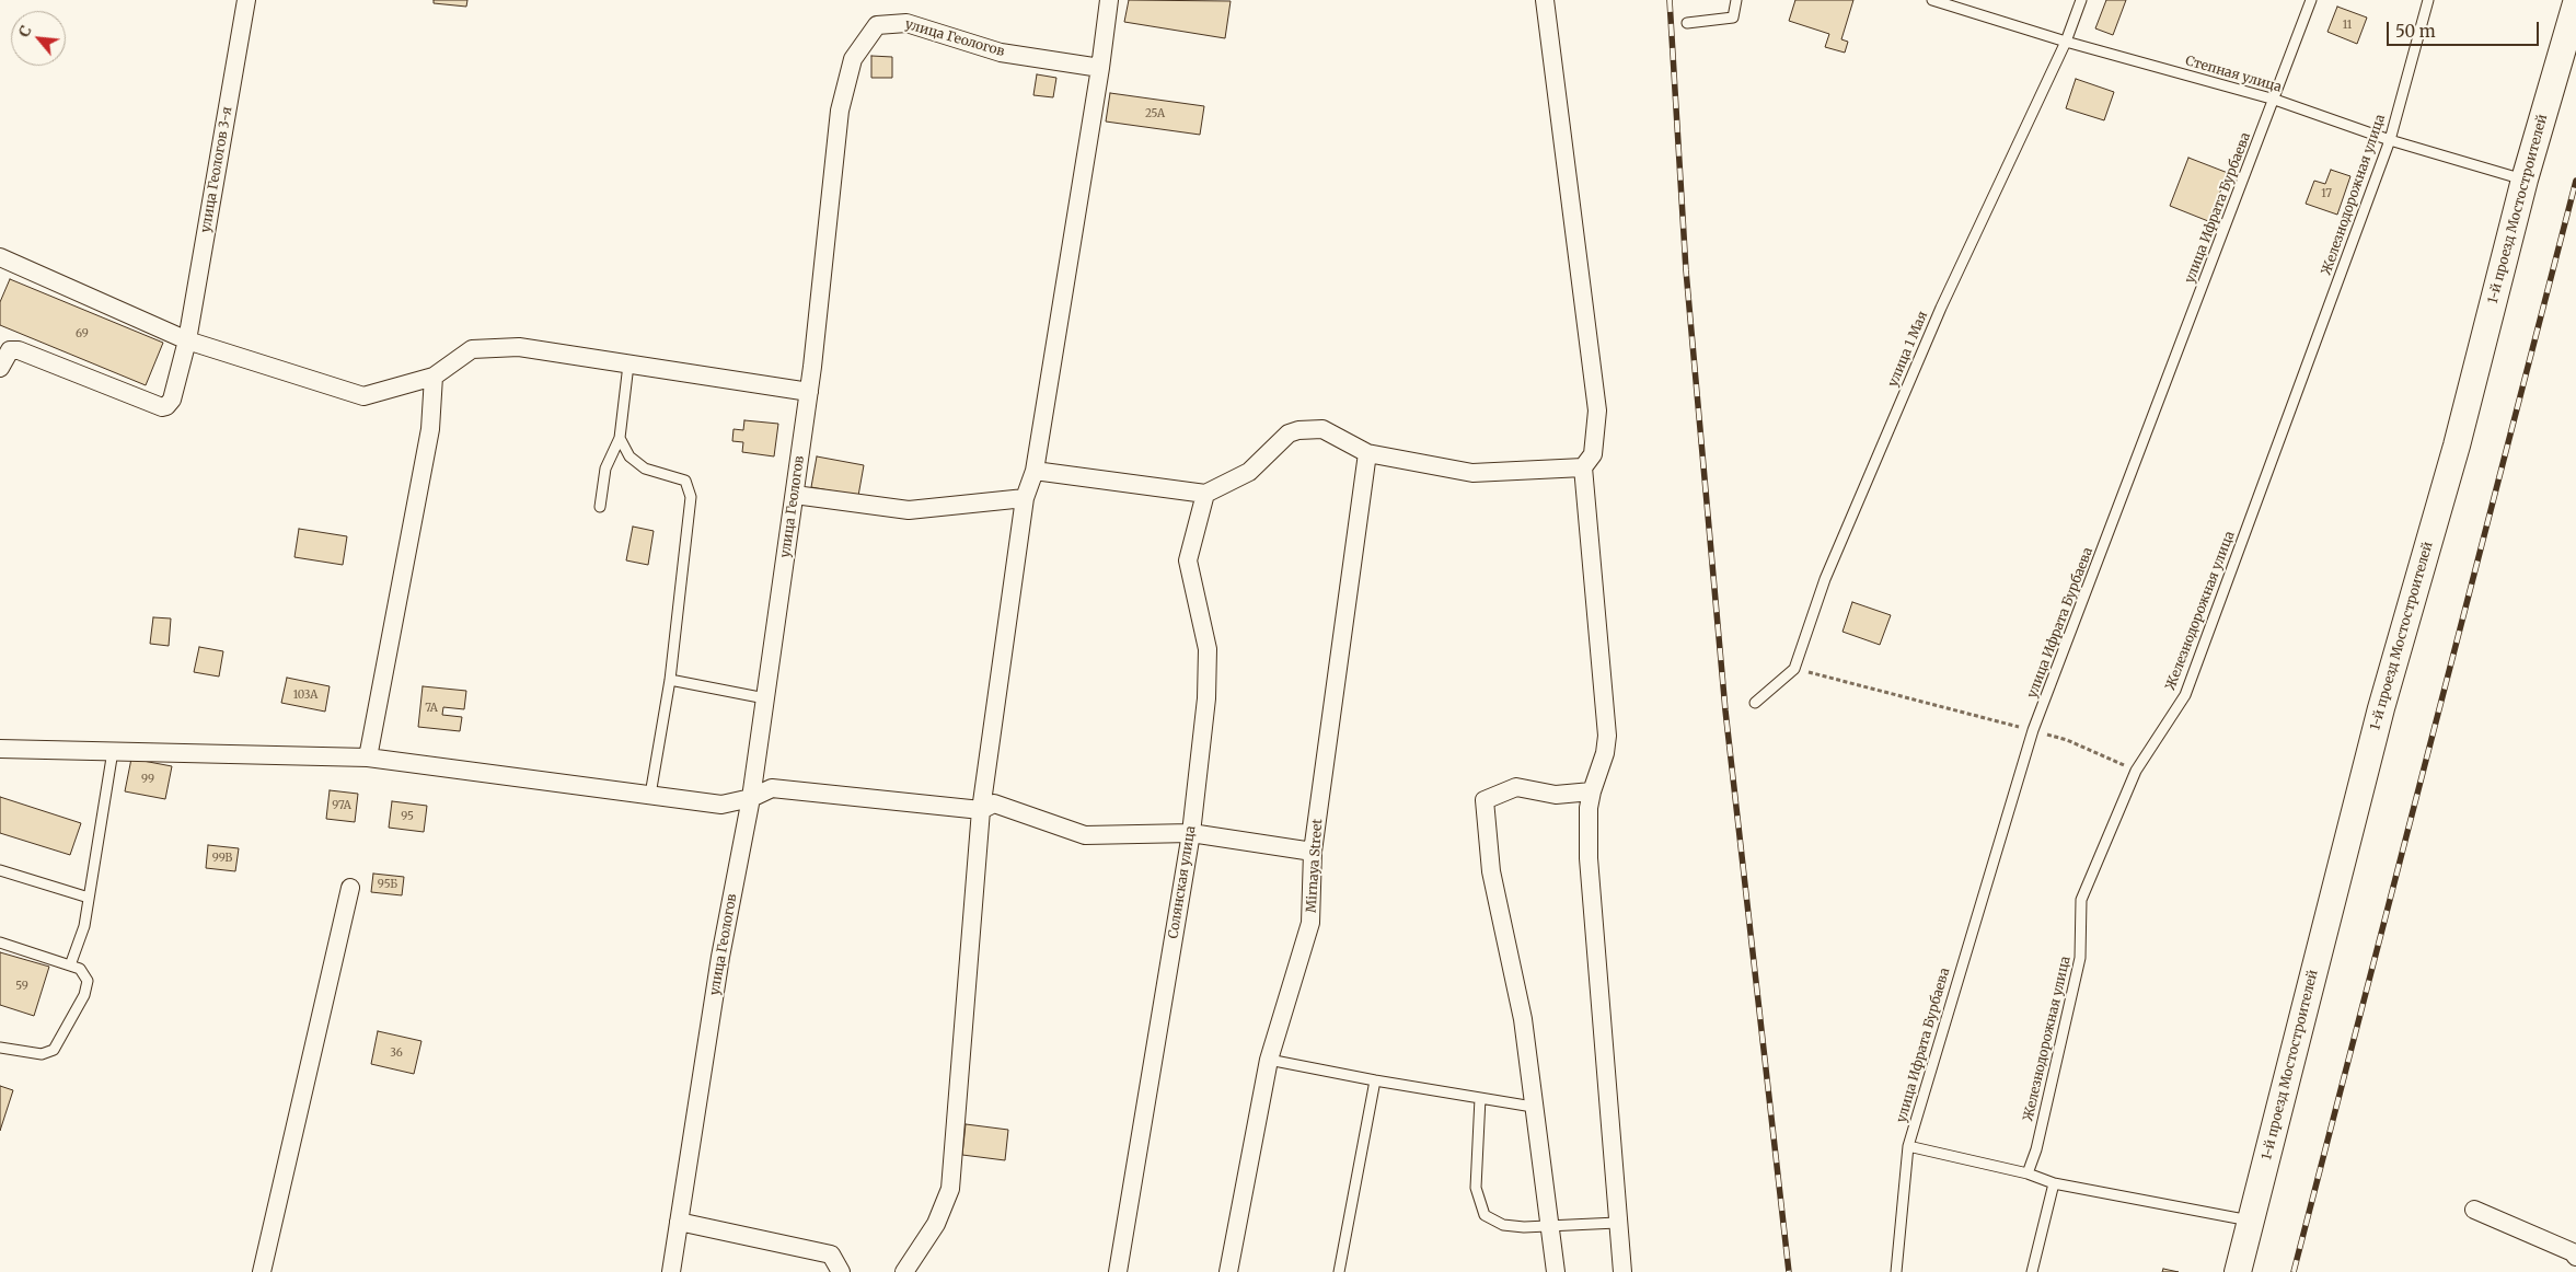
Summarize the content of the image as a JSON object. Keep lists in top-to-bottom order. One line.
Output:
{"streets":{"street":["улица Геологов","улица Геологов 3-я","1-й проезд Мостостроителей","Mirnaya Street","Солянская улица"],"lane":["Степная улица","Железнодорожная улица","улица Ифрата Бурбаева","улица 1 Мая"]},"crossings":[["Степная улица","Железнодорожная улица"],["Степная улица","улица Ифрата Бурбаева"],["Степная улица","1-й проезд Мостостроителей"],["Степная улица","улица 1 Мая"]],"house_numbers":["11","25А","17","69","103А","7А","99","97А","95","99В","95Б","59","36"],"scale_bar":"50 m","north":"top left"}
